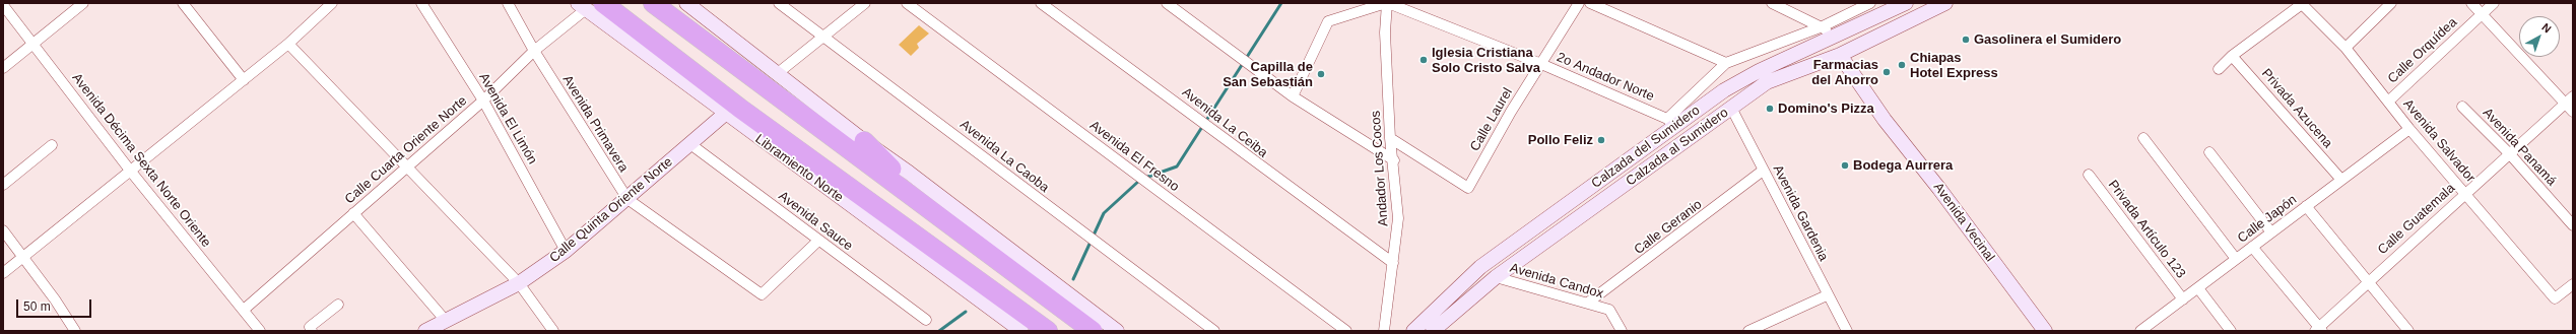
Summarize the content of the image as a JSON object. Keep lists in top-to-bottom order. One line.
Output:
{"streets":{"highway":["Libramiento Norte"],"street":["Calle Orquídea","2o Andador Norte","Privada Azucena","Avenida El Limón","Calle Laurel","Avenida La Ceiba","Avenida Primavera","Avenida Salvador","Calzada del Sumidero","Calzada al Sumidero","Avenida Panamá","Calle Cuarta Oriente Norte","Avenida La Caoba","Avenida El Fresno","Avenida Décima Sexta Norte Oriente","Andador Los Cocos","Calle Quinta Oriente Norte","Avenida Gardenia","Calle Japón","Calle Guatemala","Avenida Sauce","Avenida Vecinal","Calle Geranio","Privada Artículo 123","Avenida Candox"]},"crossings":[["Calle Orquídea","Avenida Salvador"],["2o Andador Norte","Calle Laurel"],["2o Andador Norte","Calzada del Sumidero"],["2o Andador Norte","Andador Los Cocos"],["Privada Azucena","Calle Japón"],["Avenida El Limón","Calle Cuarta Oriente Norte"],["Avenida El Limón","Calle Quinta Oriente Norte"],["Calle Laurel","Andador Los Cocos"],["Avenida La Ceiba","Andador Los Cocos"],["Avenida Primavera","Calle Cuarta Oriente Norte"],["Avenida Primavera","Calle Quinta Oriente Norte"],["Avenida Primavera","Avenida Sauce"],["Avenida Salvador","Calle Japón"],["Avenida Salvador","Calle Guatemala"],["Calzada al Sumidero","Avenida Gardenia"],["Calzada al Sumidero","Avenida Vecinal"],["Calzada al Sumidero","Avenida Candox"],["Avenida Panamá","Calle Guatemala"],["Calle Cuarta Oriente Norte","Avenida Décima Sexta Norte Oriente"],["Calle Cuarta Oriente Norte","Libramiento Norte"],["Libramiento Norte","Calle Quinta Oriente Norte"],["Calle Quinta Oriente Norte","Avenida Sauce"],["Avenida Gardenia","Calle Geranio"],["Calle Japón","Privada Artículo 123"],["Calle Geranio","Avenida Candox"]],"places":["Gasolinera el Sumidero","Iglesia Cristiana Solo Cristo Salva","Chiapas Hotel Express","Farmacias del Ahorro","Capilla de San Sebastián","Domino's Pizza","Pollo Feliz","Bodega Aurrera"],"scale_bar":"50 m","north":"top right"}
